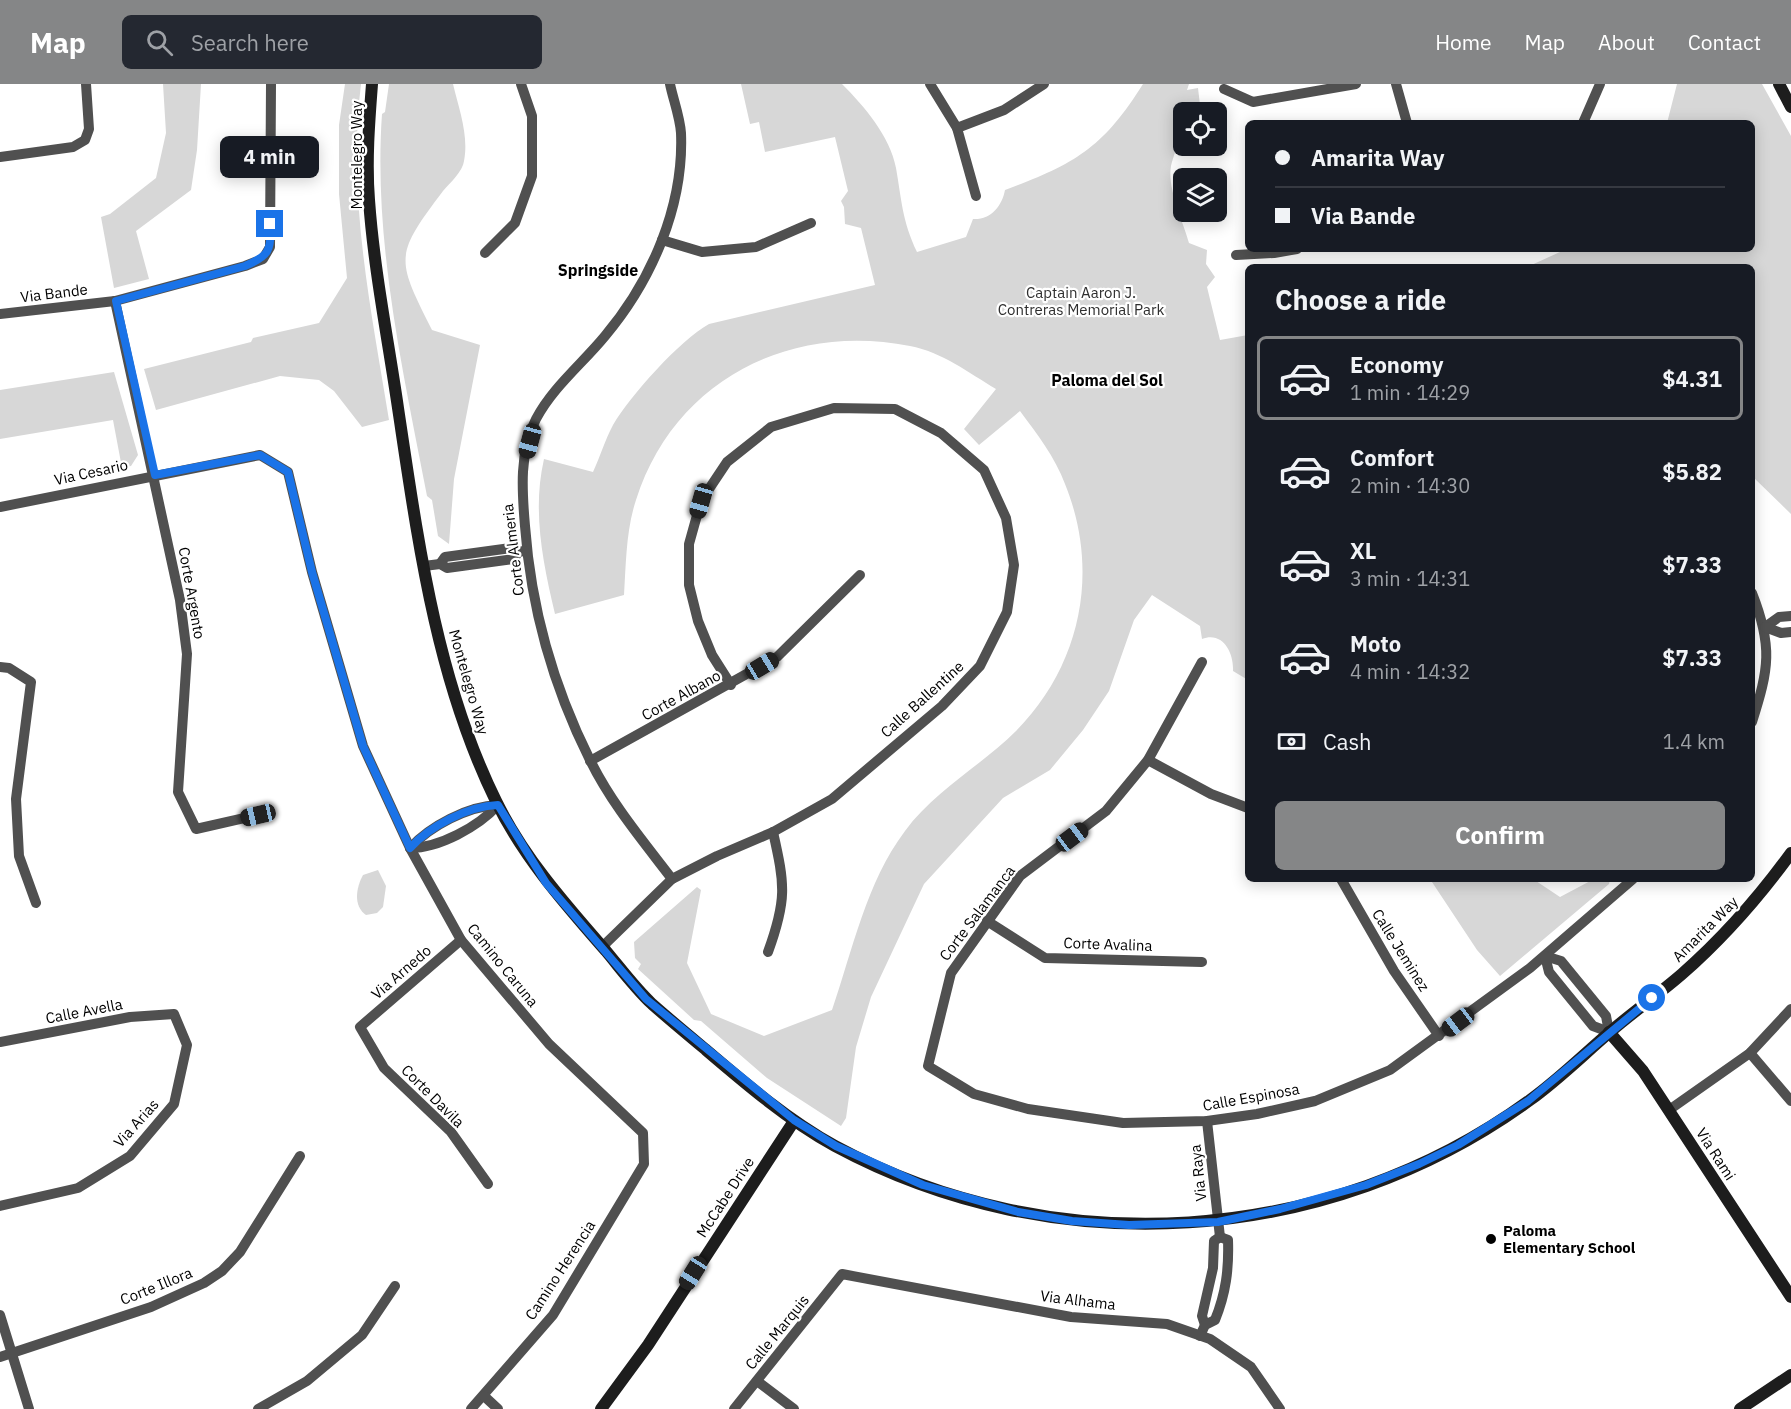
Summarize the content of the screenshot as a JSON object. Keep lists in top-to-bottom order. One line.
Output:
{"streets":{"street":["Montelegro Way","Via Bande","Via Cesario","Corte Almeria","Corte Argento","Corte Albano","Calle Ballentine","Corte Salamanca","Amarita Way","Corte Avalina","Calle Jeminez","Camino Caruna","Via Arnedo","Calle Avella","Corte Davila","Calle Espinosa","Via Arias","Via Rami","Via Raya","McCabe Drive","Camino Herencia","Corte Illora","Via Alhama","Calle Marquis"]},"crossings":[["Montelegro Way","Calle Ballentine"],["Montelegro Way","Amarita Way"],["Montelegro Way","Via Raya"],["Montelegro Way","McCabe Drive"],["Via Bande","Corte Argento"],["Via Cesario","Corte Argento"],["Via Cesario","Camino Caruna"],["Corte Almeria","Corte Albano"],["Corte Almeria","Calle Ballentine"],["Corte Albano","Calle Ballentine"],["Corte Salamanca","Corte Avalina"],["Corte Salamanca","Calle Espinosa"],["Amarita Way","Via Rami"],["Amarita Way","Via Raya"],["Calle Jeminez","Calle Espinosa"],["Camino Caruna","Via Arnedo"],["Camino Caruna","Camino Herencia"],["Via Arnedo","Corte Davila"],["Calle Avella","Via Arias"],["Calle Espinosa","Via Rami"],["Calle Espinosa","Via Raya"],["Via Alhama","Calle Marquis"]],"districts":["Springside","Paloma del Sol"],"parks":["Captain Aaron J. Contreras Memorial Park"],"places":["Paloma Elementary School"],"page":{"header":"Map","search":"Search here","nav":["Home","Map","About","Contact"],"banner":["Amarita Way","Via Bande"],"bubble":"4 min","heading":"Choose a ride","list":[{"name":"Economy","note":"1 min · 14:29","value":"$4.31"},{"name":"Comfort","note":"2 min · 14:30","value":"$5.82"},{"name":"XL","note":"3 min · 14:31","value":"$7.33"},{"name":"Moto","note":"4 min · 14:32","value":"$7.33"}],"pay":["Cash","1.4 km"],"buttons":"Confirm"}}
